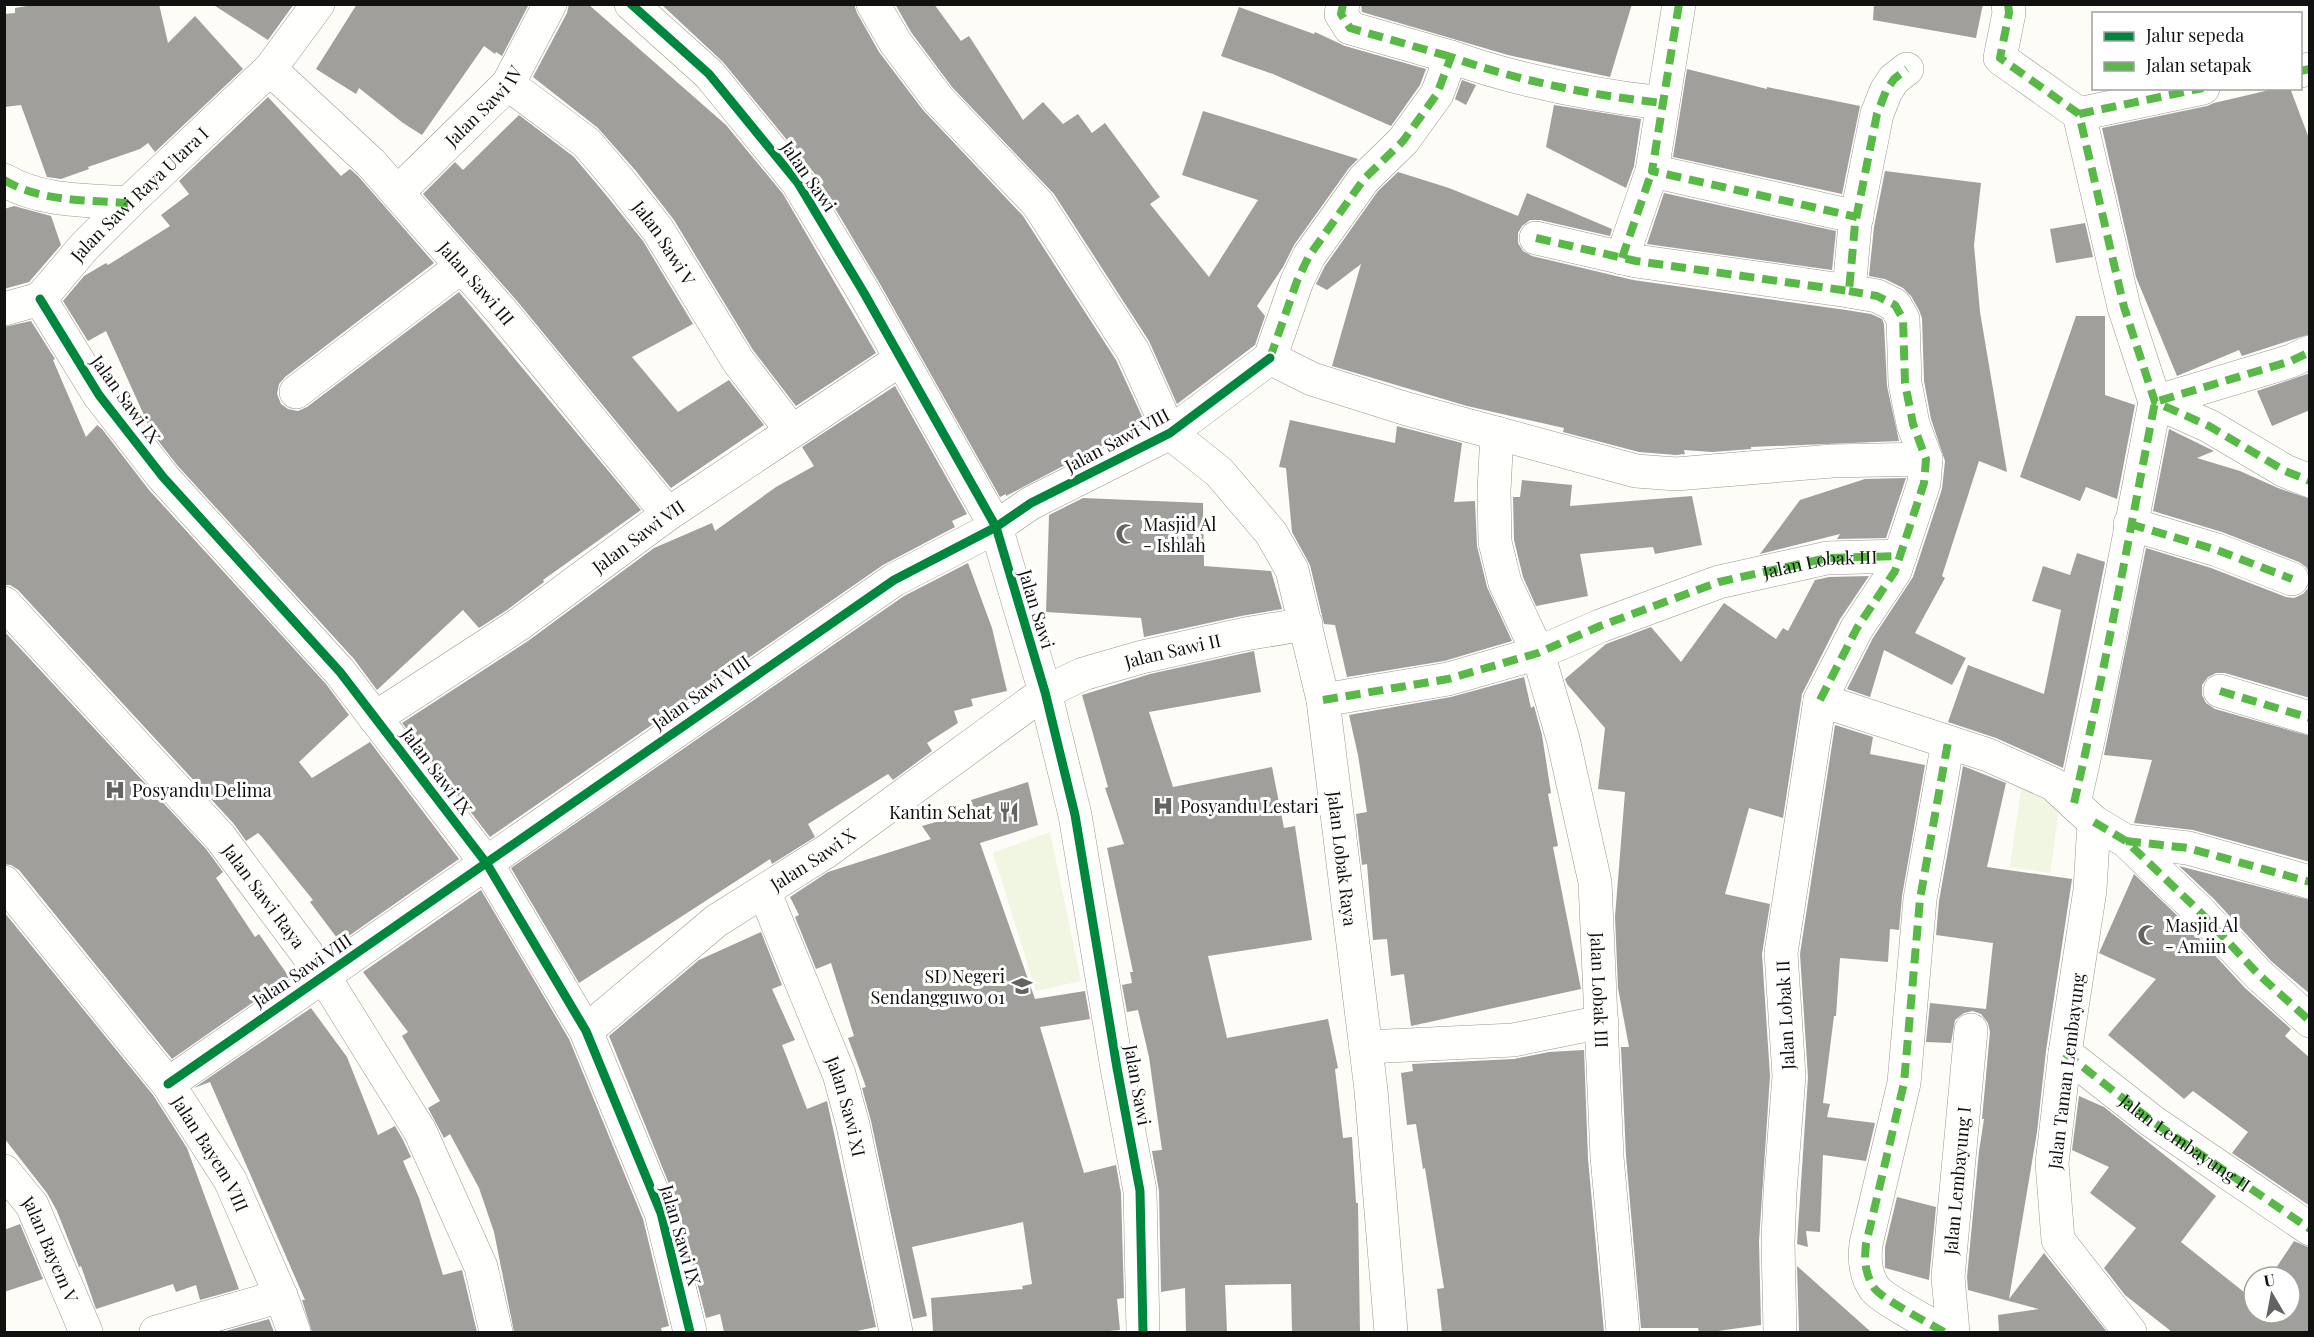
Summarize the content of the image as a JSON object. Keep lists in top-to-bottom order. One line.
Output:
{"streets":{"street":["Jalan Sawi IV","Jalan Sawi","Jalan Sawi Raya Utara I","Jalan Sawi V","Jalan Sawi III","Jalan Sawi IX","Jalan Sawi VIII","Jalan Sawi VII","Jalan Lobak III","Jalan Sawi II","Jalan Sawi X","Jalan Lobak Raya","Jalan Sawi Raya","Jalan Lobak II","Jalan Taman Lembayung","Jalan Sawi XI","Jalan Lembayung II","Jalan Bayem VIII","Jalan Lembayung I","Jalan Bayem V"]},"crossings":[["Jalan Sawi IV","Jalan Sawi V"],["Jalan Sawi IV","Jalan Sawi III"],["Jalan Sawi","Jalan Sawi VIII"],["Jalan Sawi","Jalan Sawi VII"],["Jalan Sawi","Jalan Sawi II"],["Jalan Sawi","Jalan Sawi X"],["Jalan Sawi Raya Utara I","Jalan Sawi III"],["Jalan Sawi Raya Utara I","Jalan Sawi IX"],["Jalan Sawi V","Jalan Sawi VII"],["Jalan Sawi III","Jalan Sawi VII"],["Jalan Sawi IX","Jalan Sawi VIII"],["Jalan Sawi IX","Jalan Sawi VII"],["Jalan Sawi IX","Jalan Sawi X"],["Jalan Sawi VIII","Jalan Lobak Raya"],["Jalan Sawi VIII","Jalan Sawi Raya"],["Jalan Sawi VIII","Jalan Bayem VIII"],["Jalan Lobak III","Jalan Lobak Raya"],["Jalan Lobak III","Jalan Lobak II"],["Jalan Sawi II","Jalan Sawi X"],["Jalan Sawi II","Jalan Lobak Raya"],["Jalan Sawi X","Jalan Sawi XI"],["Jalan Taman Lembayung","Jalan Lembayung II"]],"places":{"mosque":["Masjid Al - Ishlah","Masjid Al - Amiin"],"hospital":["Posyandu Delima","Posyandu Lestari"],"restaurant":["Kantin Sehat"],"school or university":["SD Negeri Sendangguwo 01"]},"legend":["Jalur sepeda","Jalan setapak"],"north":"top"}
